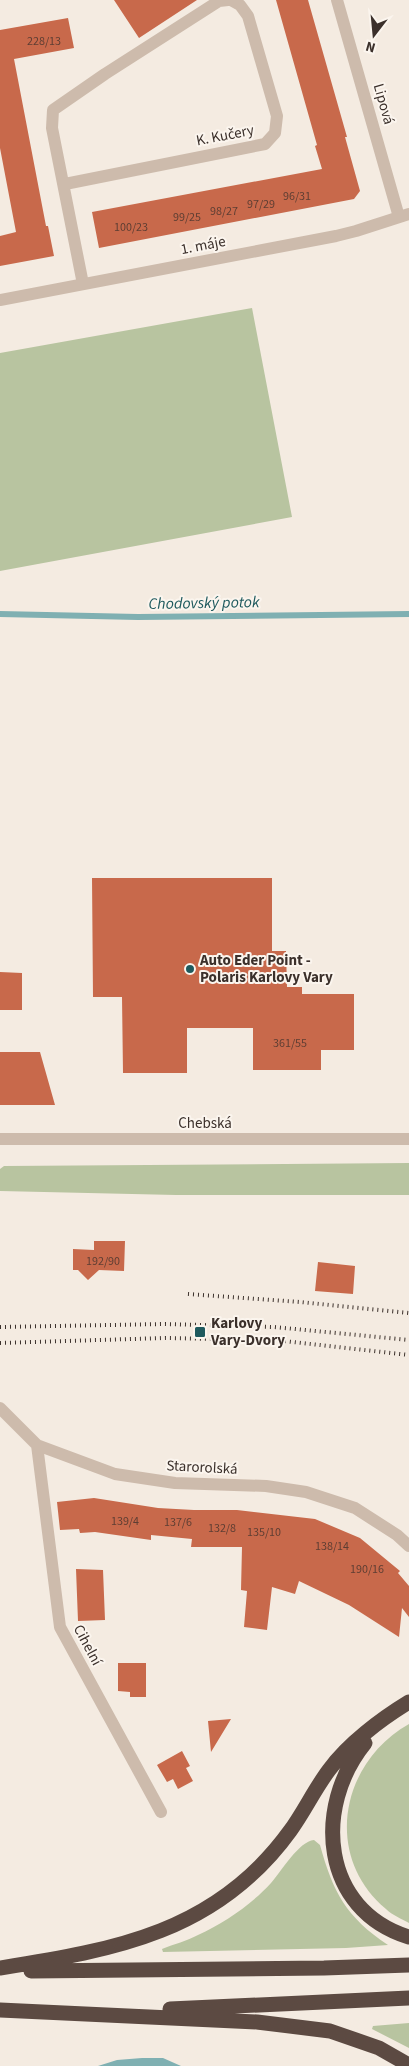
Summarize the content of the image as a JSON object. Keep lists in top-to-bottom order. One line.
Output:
{"streets":{"street":["Lipová","K. Kučery","1. máje","Chebská","Starorolská","Cihelní"]},"crossings":[["Lipová","1. máje"],["K. Kučery","1. máje"],["Starorolská","Cihelní"]],"water":["Chodovský potok"],"places":{"other":["Auto Eder Point - Polaris Karlovy Vary"],"transit":["Karlovy Vary-Dvory"]},"house_numbers":["228/13","96/31","97/29","98/27","99/25","100/23","361/55","192/90","139/4","137/6","132/8","135/10","138/14","190/16"],"north":"bottom"}
